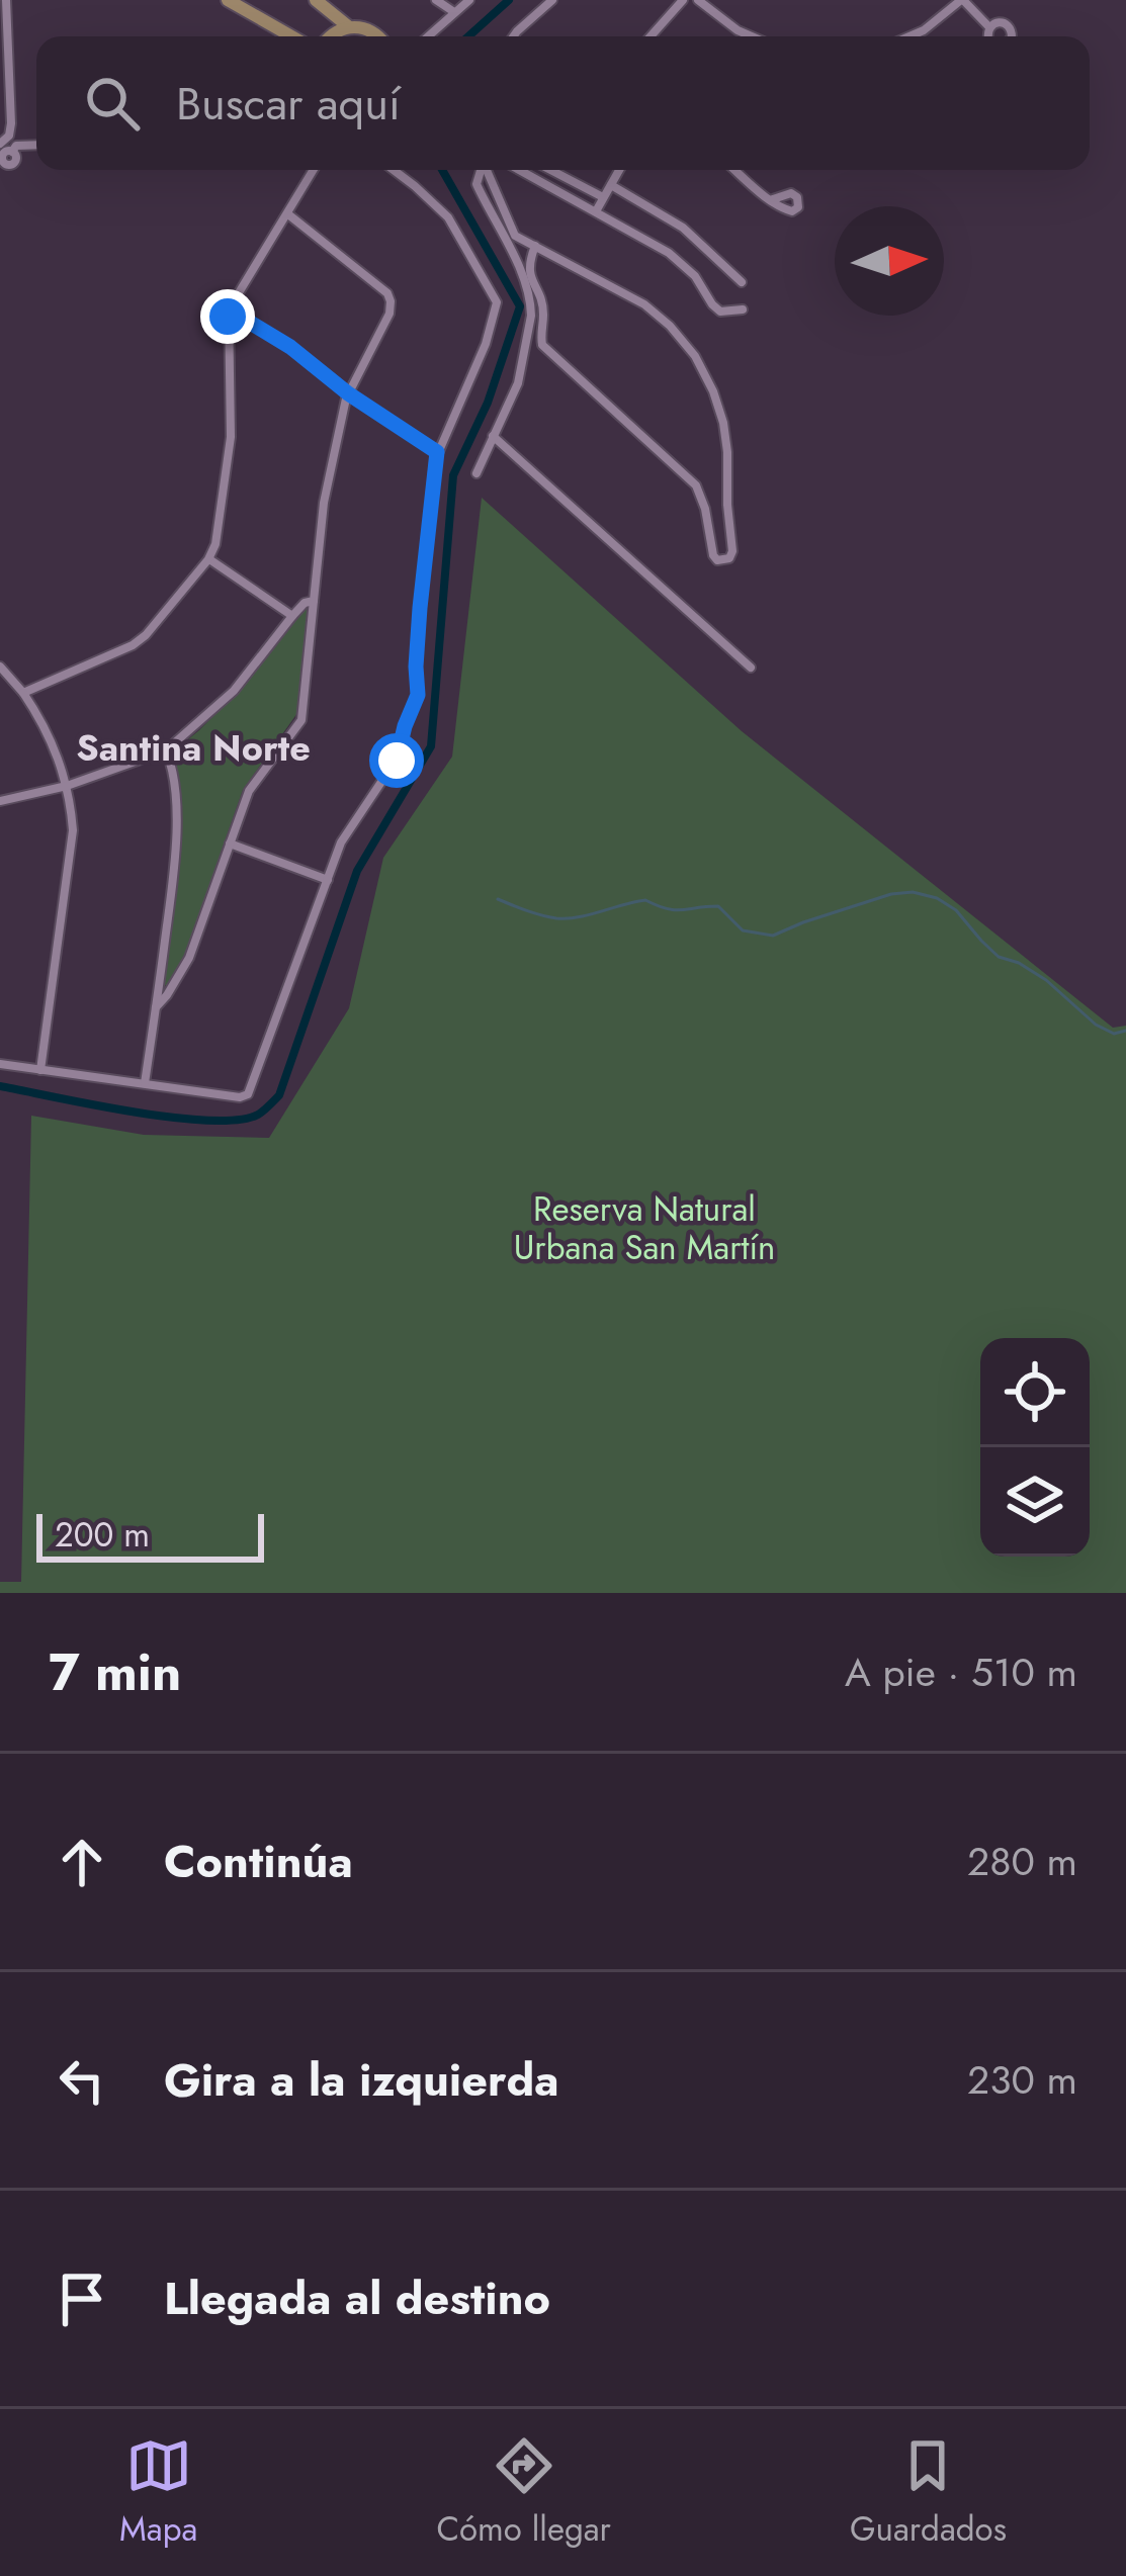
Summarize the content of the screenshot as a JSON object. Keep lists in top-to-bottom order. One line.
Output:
{"districts":["Santina Norte"],"parks":["Reserva Natural Urbana San Martín"],"scale_bar":"200 m","north":"right","page":{"search":"Buscar aquí","scale":"200 m","heading":["7 min","A pie · 510 m"],"list":[["Continúa","280 m"],["Gira a la izquierda","230 m"],"Llegada al destino"],"nav":["Mapa","Cómo llegar","Guardados"]}}
